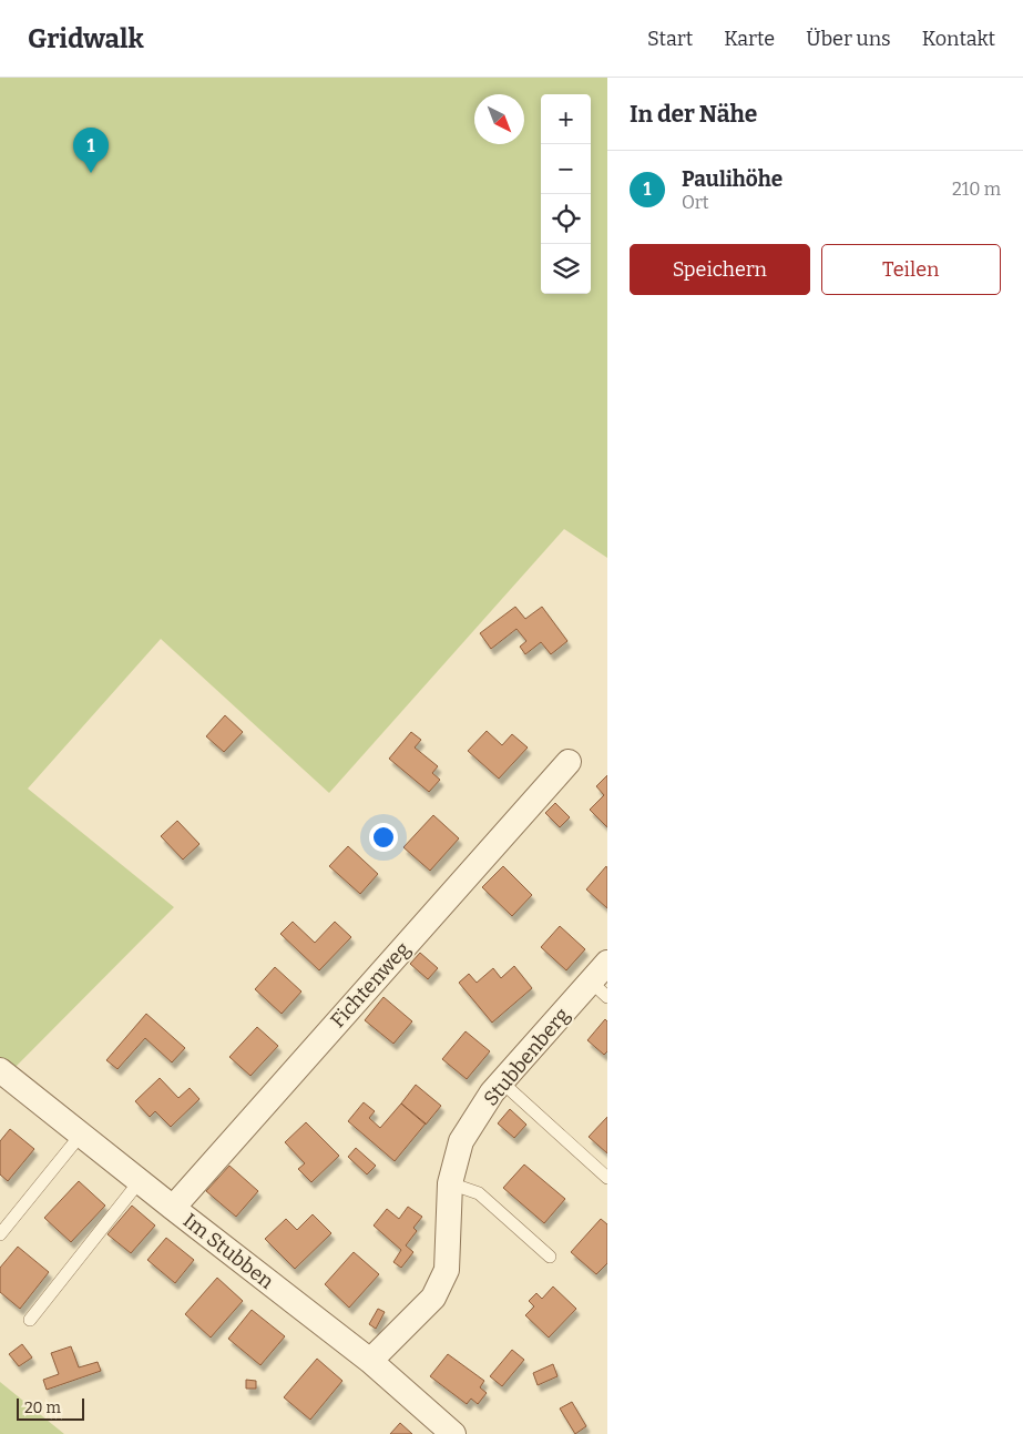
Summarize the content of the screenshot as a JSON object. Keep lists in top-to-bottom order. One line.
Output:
{"streets":{"street":["Fichtenweg","Stubbenberg","Im Stubben"]},"crossings":[["Fichtenweg","Im Stubben"],["Stubbenberg","Im Stubben"]],"scale_bar":"20 m","north":"bottom right","page":{"header":"Gridwalk","nav":["Start","Karte","Über uns","Kontakt"],"heading":"In der Nähe","map_buttons":["+","−"],"pins":"1","list":[{"mark":"1","name":"Paulihöhe","note":"Ort","value":"210 m"}],"buttons":["Speichern","Teilen"],"scale":"20 m"}}
